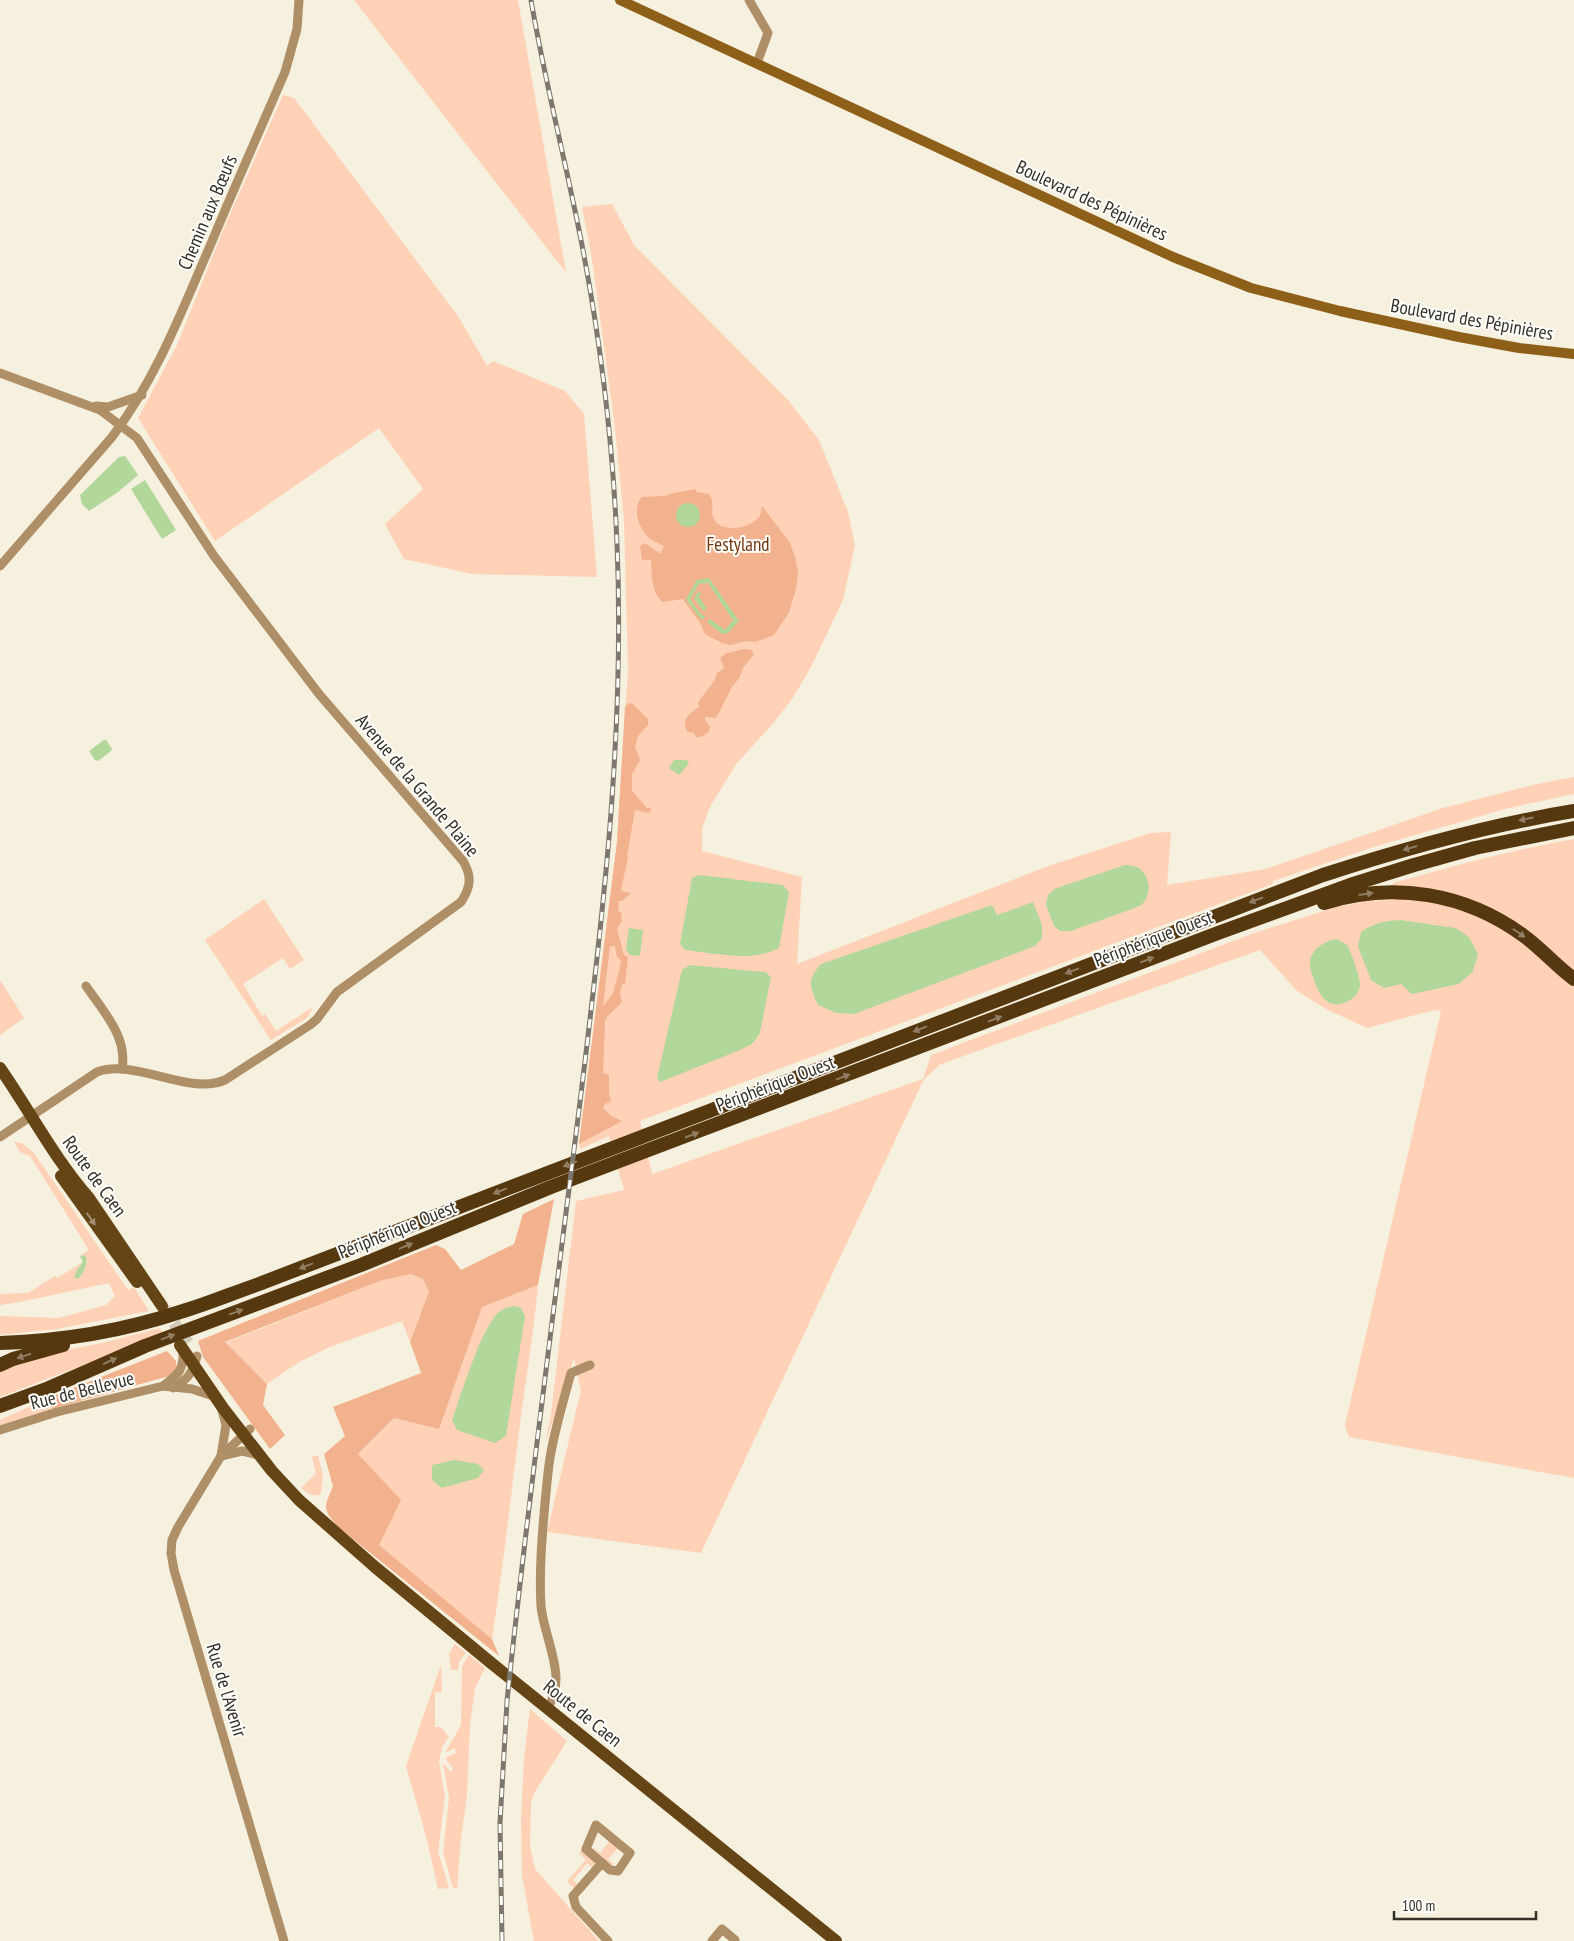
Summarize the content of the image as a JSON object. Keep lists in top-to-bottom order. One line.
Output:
{"streets":{"highway":["Périphérique Ouest"],"main road":["Boulevard des Pépinières","Route de Caen"],"street":["Chemin aux Bœufs","Avenue de la Grande Plaine","Rue de Bellevue","Rue de l'Avenir"]},"crossings":[["Chemin aux Bœufs","Avenue de la Grande Plaine"],["Avenue de la Grande Plaine","Route de Caen"],["Route de Caen","Rue de Bellevue"],["Route de Caen","Rue de l'Avenir"]],"parks":["Festyland"],"scale_bar":"100 m"}
